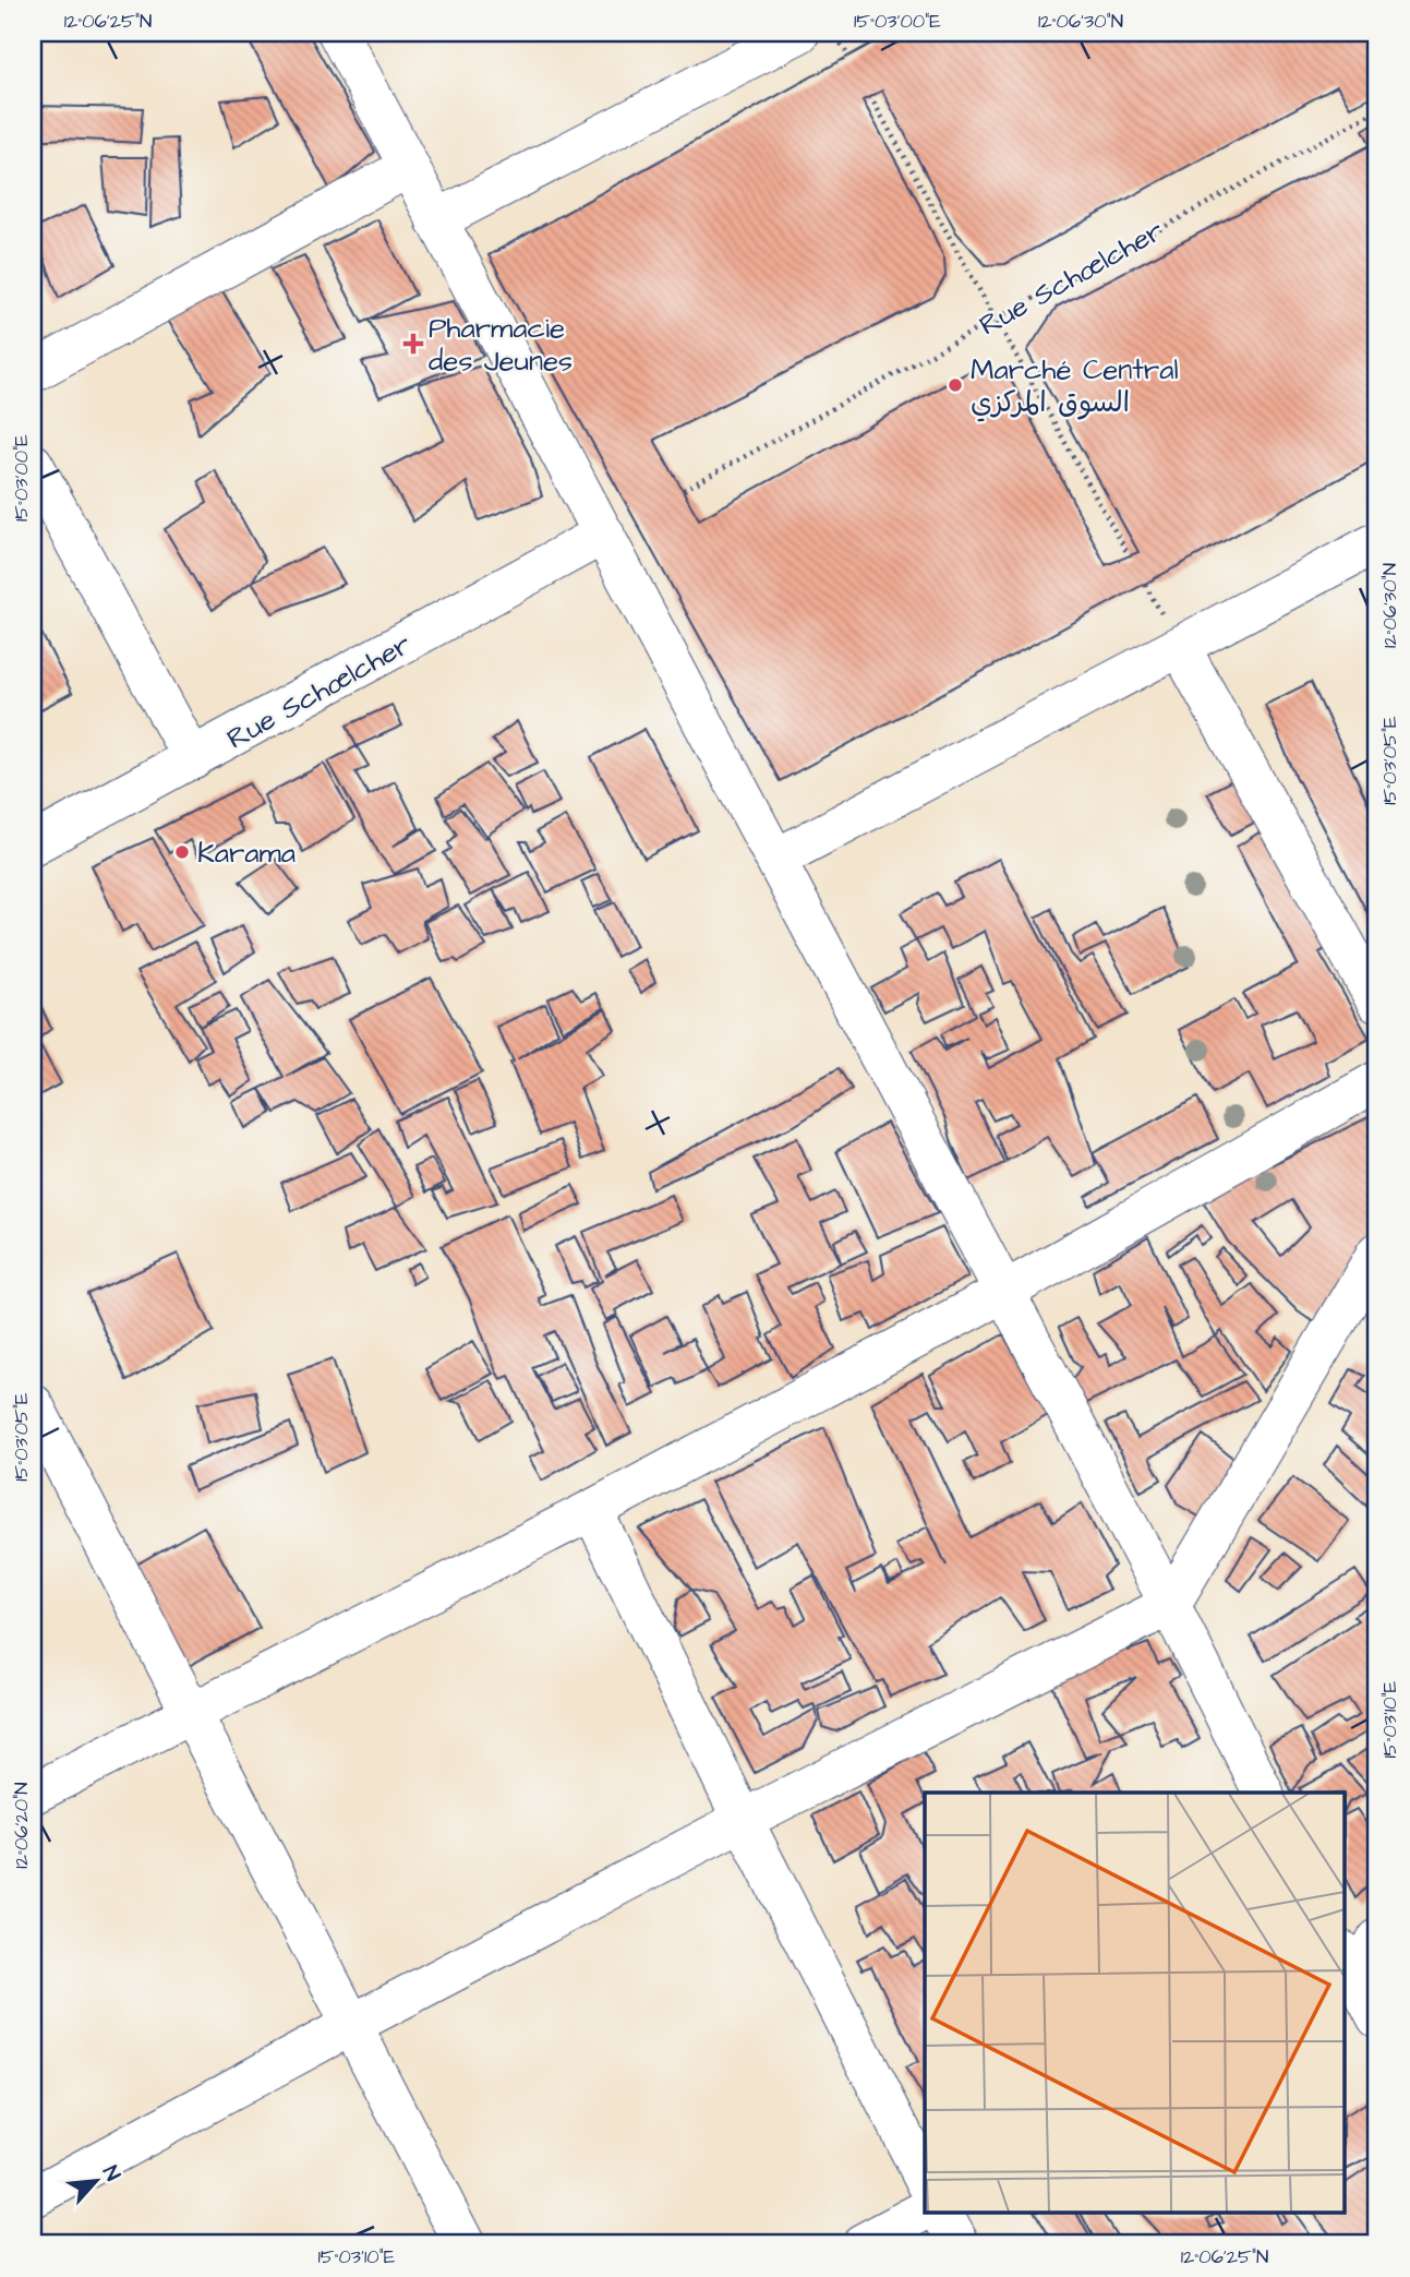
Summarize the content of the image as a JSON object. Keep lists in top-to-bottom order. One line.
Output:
{"streets":{"street":["Rue Schœlcher"]},"places":{"health":["Pharmacie des Jeunes"],"other":["Marché Central السوق المركزي","Karama"]},"north":"top right","coordinates":["12°06'25\"N","15°03'00\"E","12°06'30\"N","15°03'05\"E","15°03'10\"E","12°06'20\"N"]}
